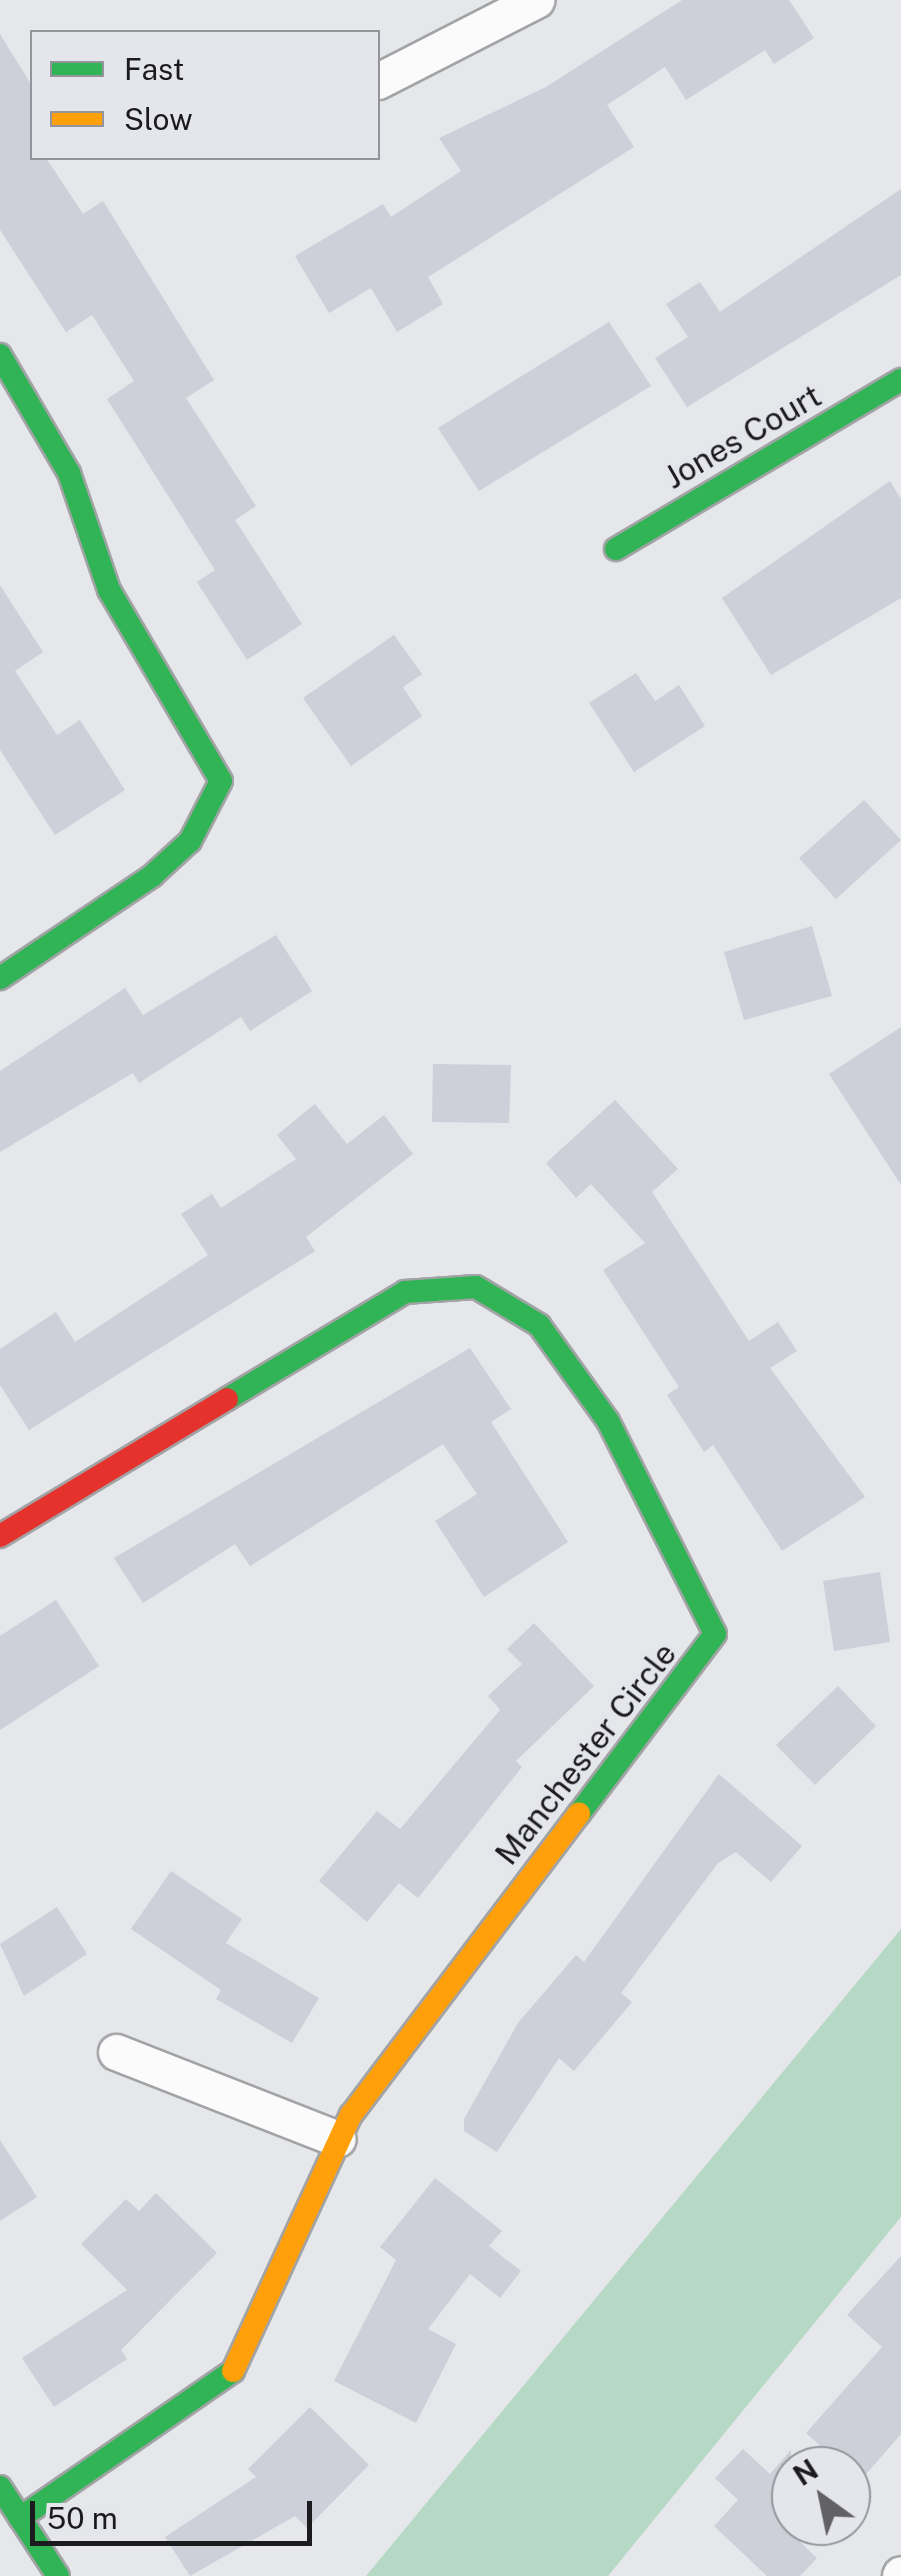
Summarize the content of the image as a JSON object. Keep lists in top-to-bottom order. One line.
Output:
{"streets":{"street":["Jones Court","Manchester Circle"]},"legend":["Fast","Slow"],"scale_bar":"50 m","north":"top left"}
